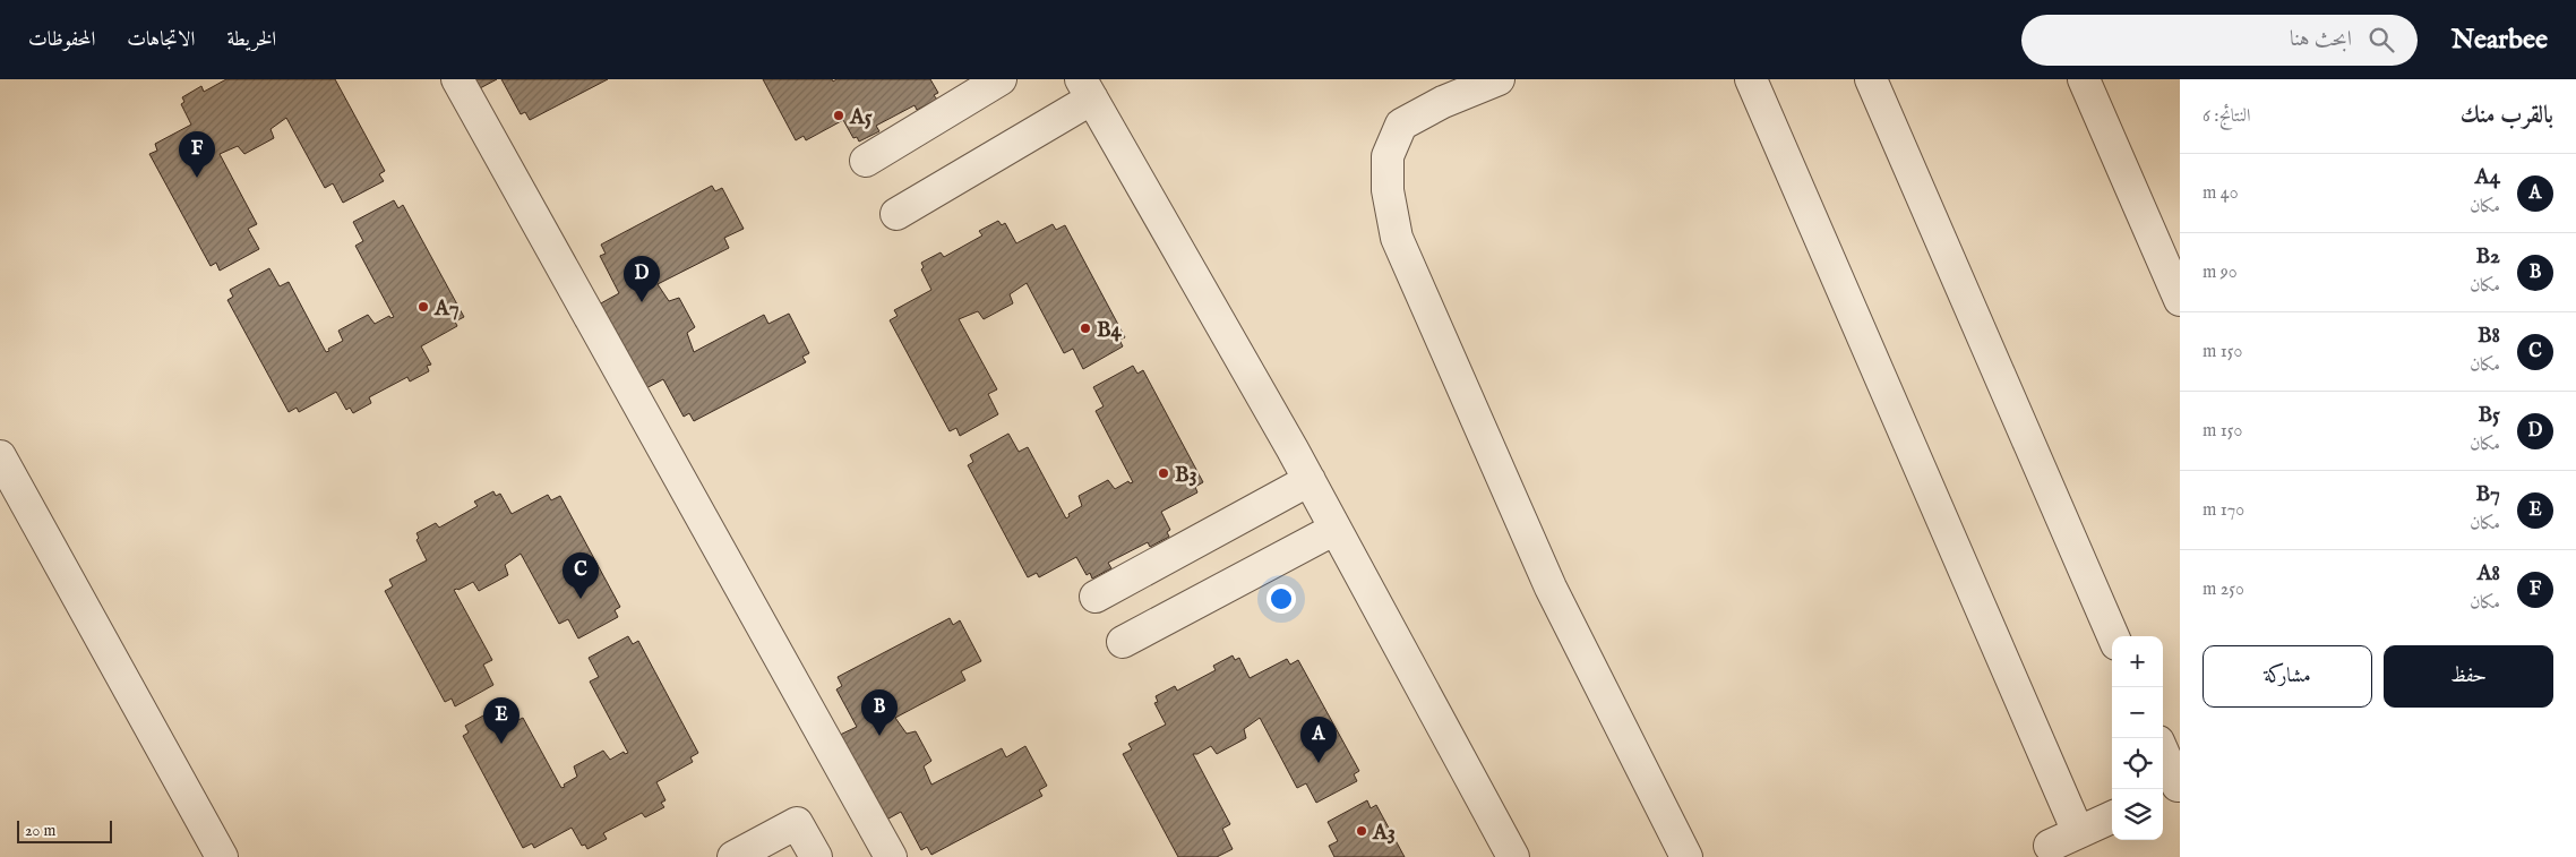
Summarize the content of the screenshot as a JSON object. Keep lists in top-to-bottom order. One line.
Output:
{"places":["A5","A7","B4","B3","A3"],"scale_bar":"20 m","page":{"header":"Nearbee","search":"ابحث هنا","nav":["الخريطة","الاتجاهات","المحفوظات"],"heading":["بالقرب منك","النتائج: 6"],"pins":["F","D","C","B","E","A"],"list":[{"mark":"A","name":"A4","note":"مكان","value":"40 m"},{"mark":"B","name":"B2","note":"مكان","value":"90 m"},{"mark":"C","name":"B8","note":"مكان","value":"150 m"},{"mark":"D","name":"B5","note":"مكان","value":"150 m"},{"mark":"E","name":"B7","note":"مكان","value":"170 m"},{"mark":"F","name":"A8","note":"مكان","value":"250 m"}],"buttons":["حفظ","مشاركة"],"map_buttons":["+","−"],"scale":"20 m"}}
